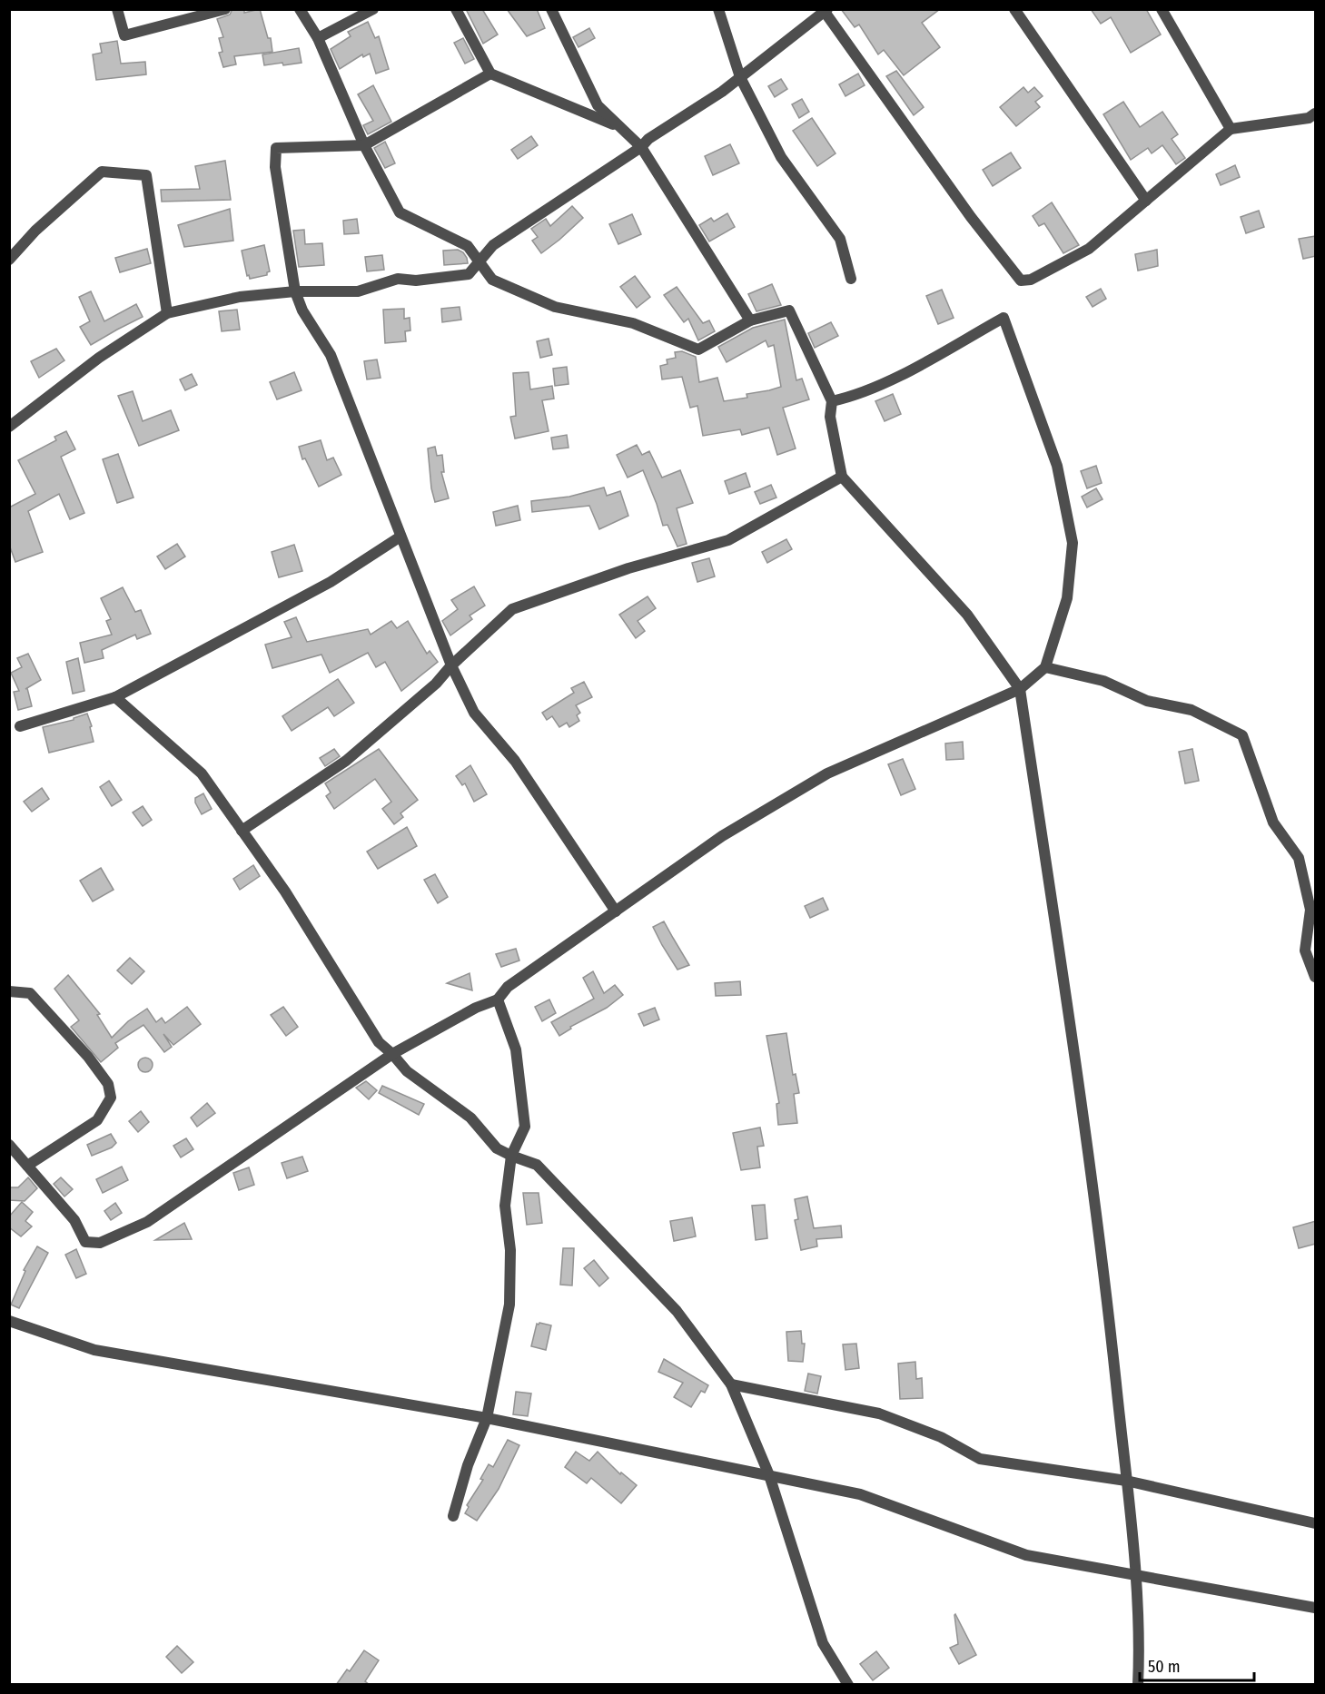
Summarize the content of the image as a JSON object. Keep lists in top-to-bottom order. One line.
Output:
{"scale_bar":"50 m"}
